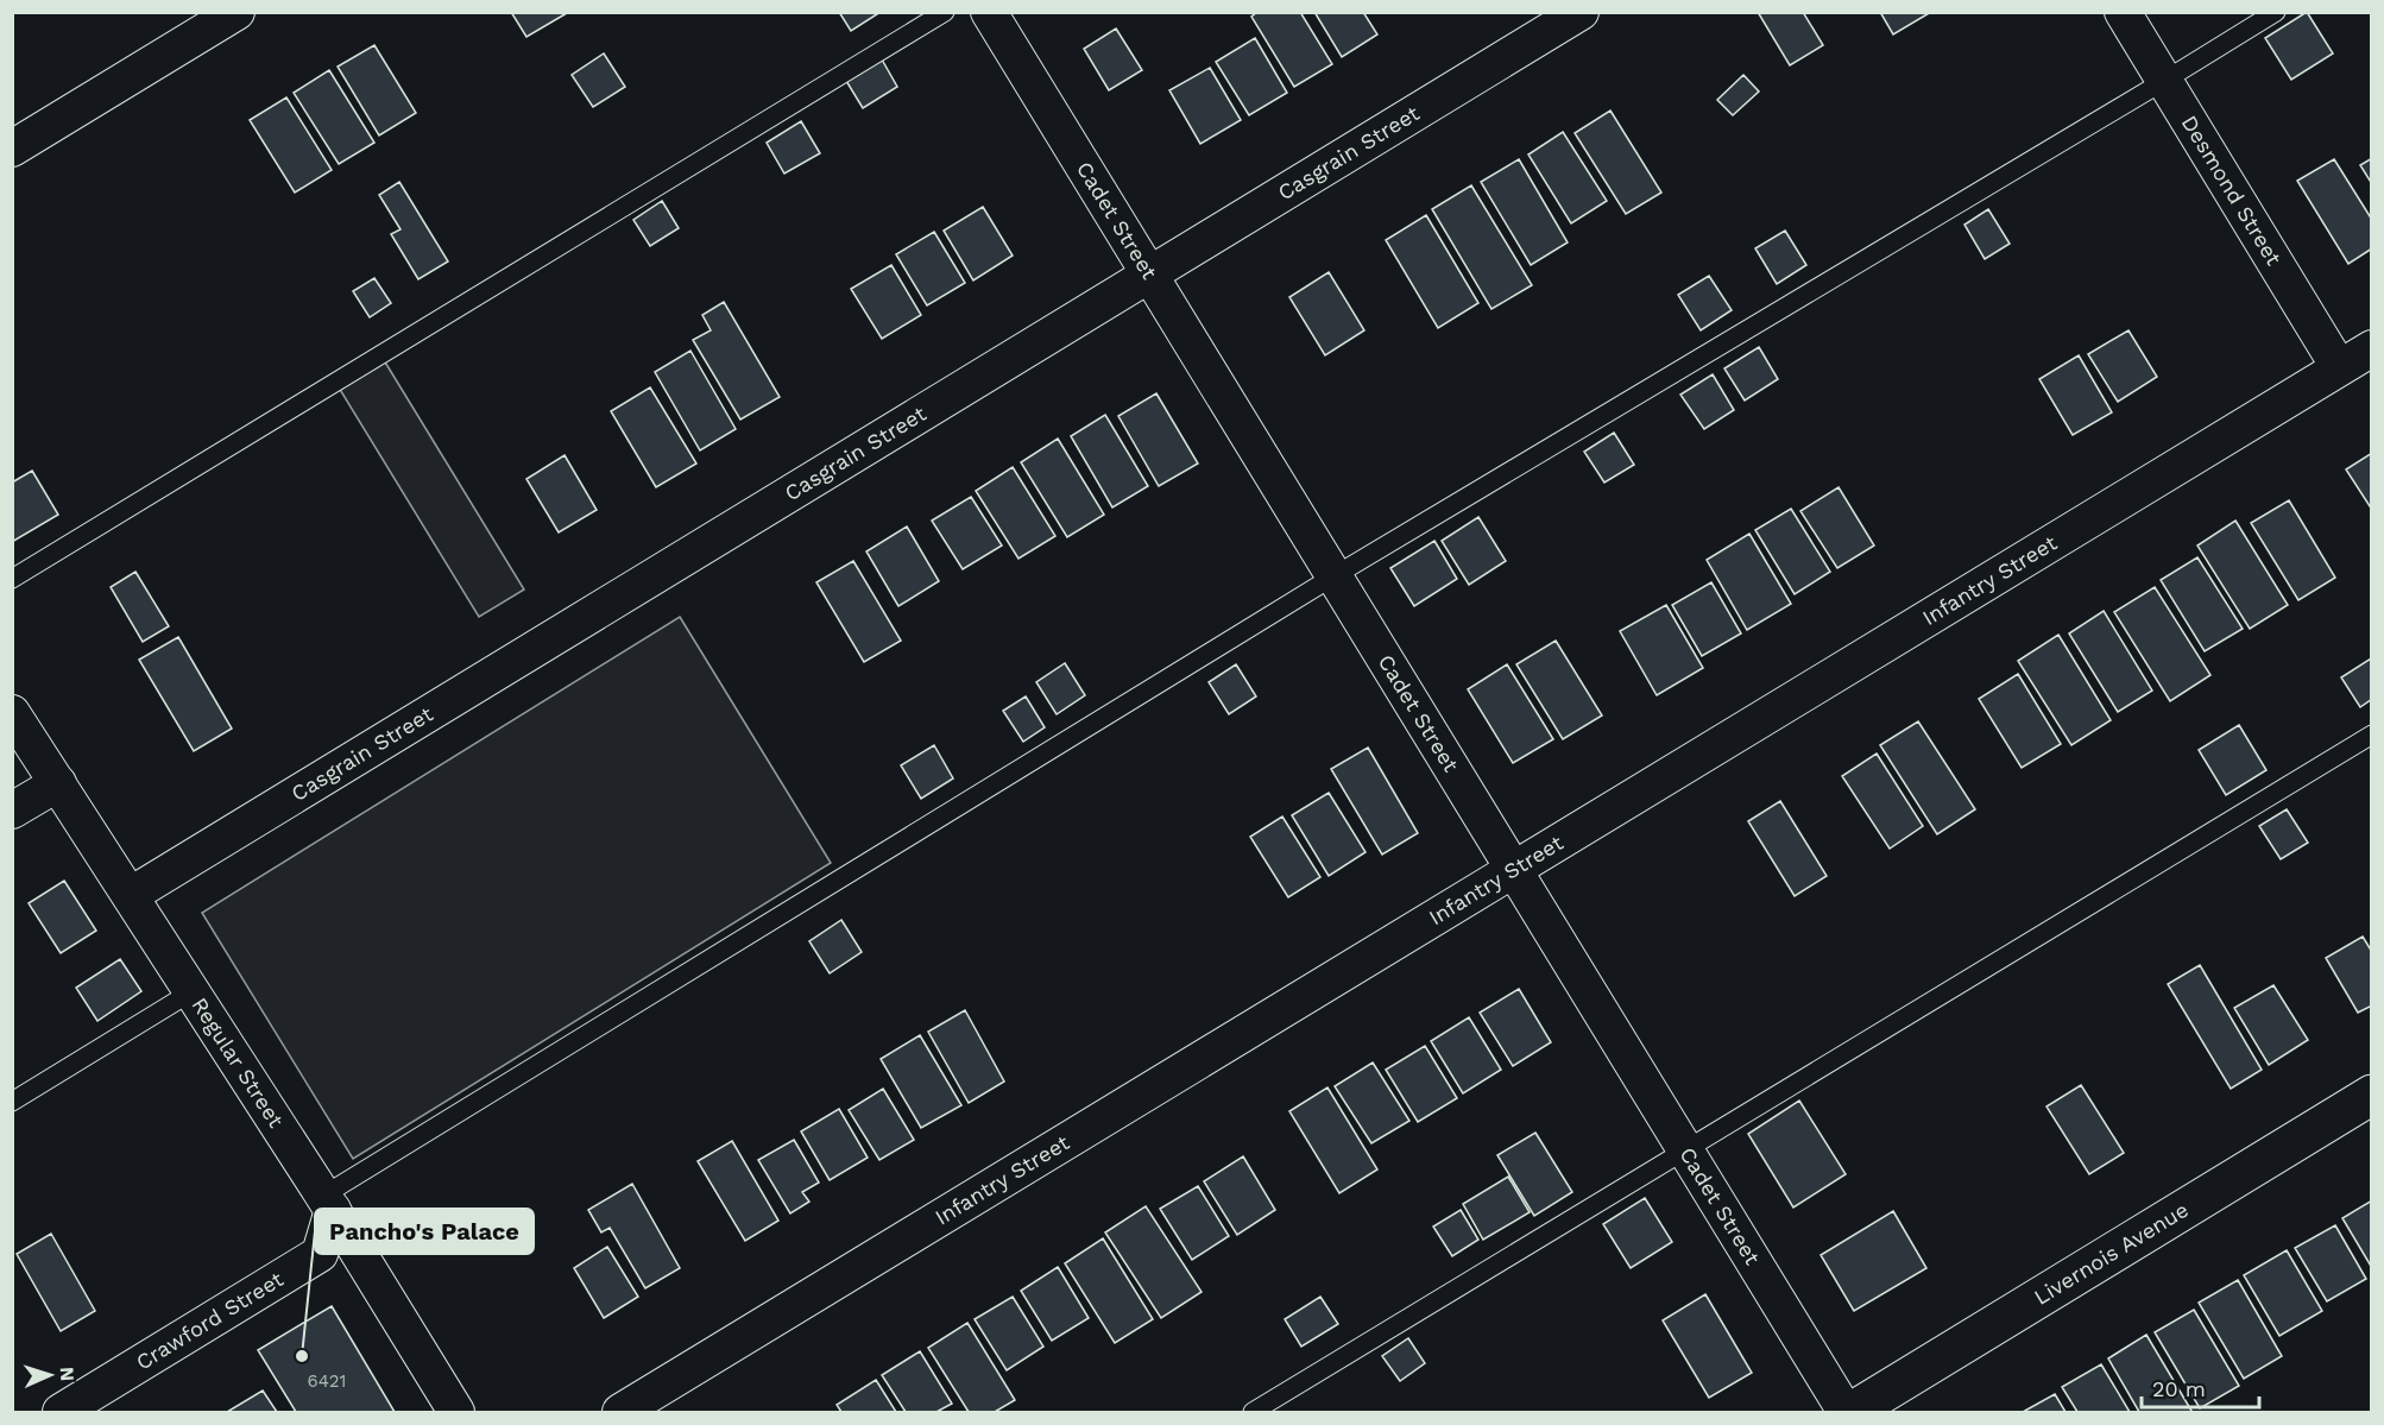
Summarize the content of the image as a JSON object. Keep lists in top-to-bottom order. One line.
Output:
{"streets":{"main road":["Livernois Avenue"],"street":["Casgrain Street","Desmond Street","Cadet Street","Infantry Street","Regular Street","Crawford Street"]},"crossings":[["Casgrain Street","Cadet Street"],["Casgrain Street","Regular Street"],["Desmond Street","Infantry Street"],["Cadet Street","Infantry Street"],["Regular Street","Crawford Street"]],"places":["Pancho's Palace"],"house_numbers":["6421"],"scale_bar":"20 m","north":"right"}
